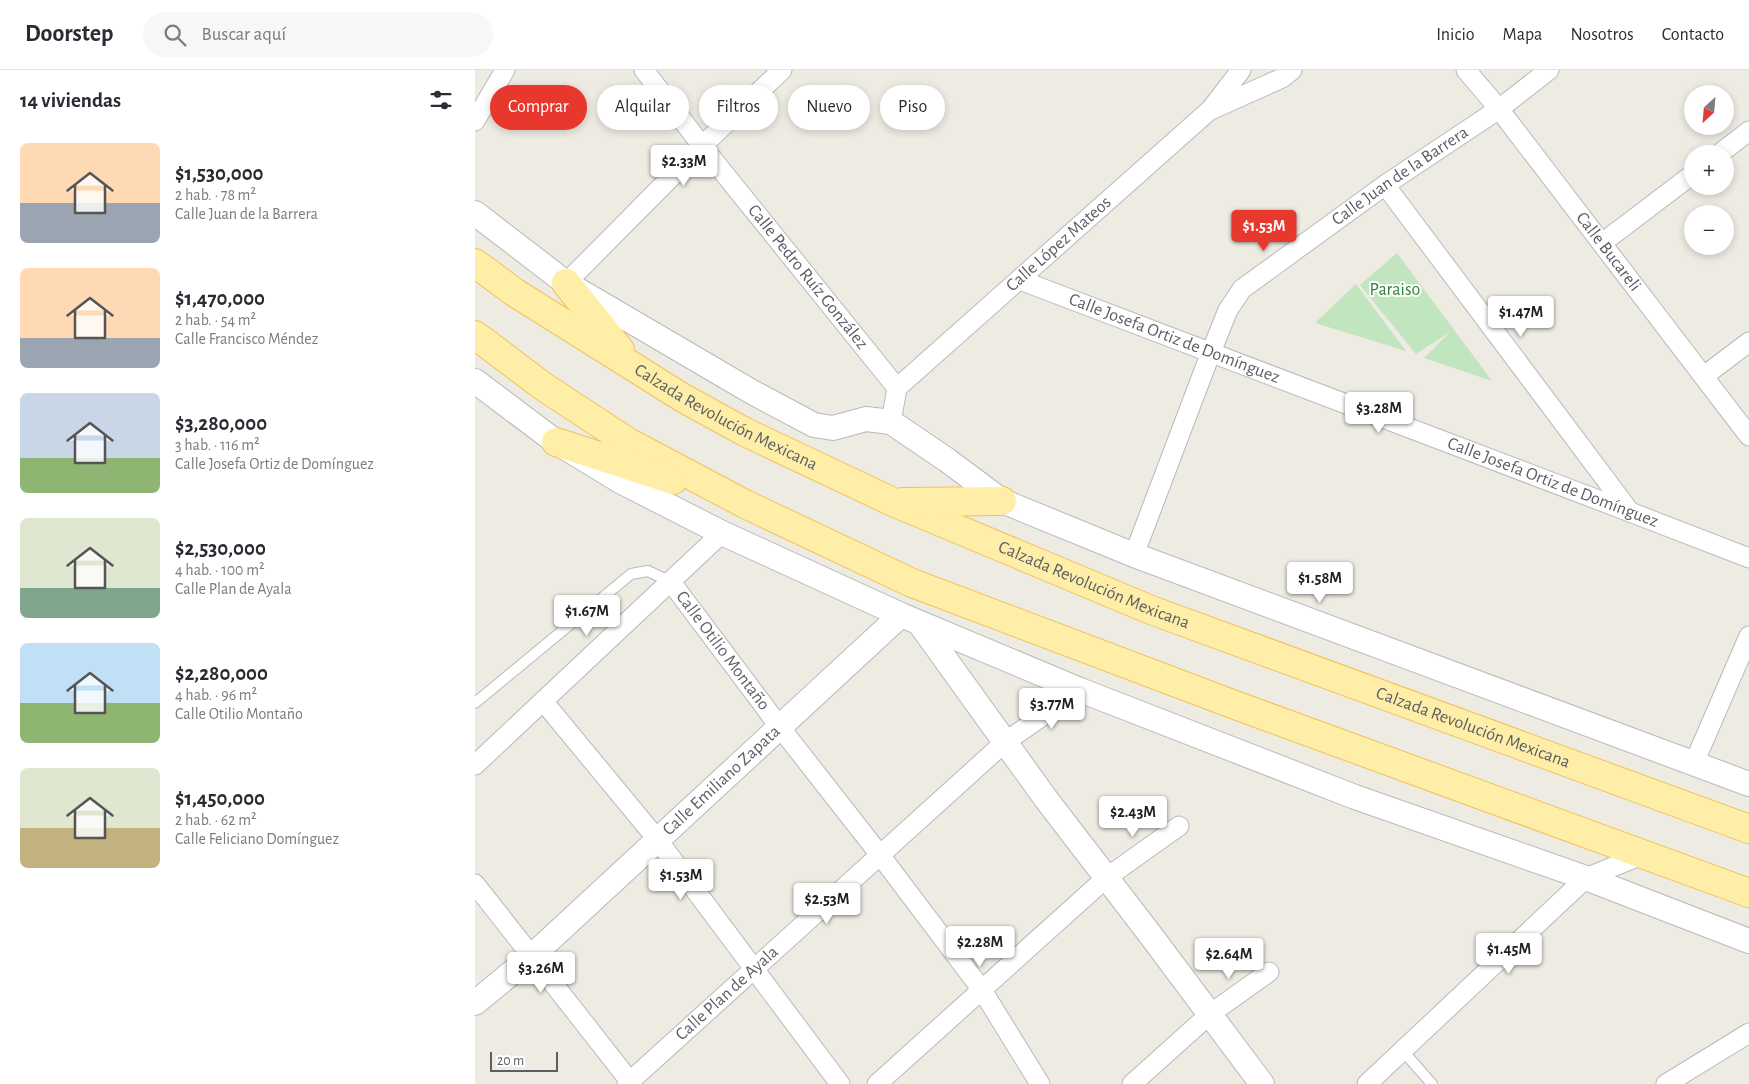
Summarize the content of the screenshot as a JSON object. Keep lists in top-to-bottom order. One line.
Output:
{"streets":{"main road":["Calzada Revolución Mexicana"],"street":["Calle Juan de la Barrera","Calle López Mateos","Calle Bucareli","Calle Pedro Ruíz González","Calle Josefa Ortiz de Domínguez","Calle Otilio Montaño","Calle Emiliano Zapata","Calle Plan de Ayala"]},"crossings":[["Calle Juan de la Barrera","Calle Bucareli"],["Calle Juan de la Barrera","Calle Josefa Ortiz de Domínguez"],["Calle López Mateos","Calle Pedro Ruíz González"],["Calle López Mateos","Calle Josefa Ortiz de Domínguez"],["Calle Otilio Montaño","Calle Emiliano Zapata"],["Calle Otilio Montaño","Calle Plan de Ayala"]],"parks":["Paraiso"],"scale_bar":"20 m","north":"bottom left","page":{"header":"Doorstep","search":"Buscar aquí","nav":["Inicio","Mapa","Nosotros","Contacto"],"heading":"14 viviendas","map_buttons":["+","−"],"chip":["Comprar","Alquilar","Filtros","Nuevo","Piso"],"list":[{"name":"$1,530,000","note":"2 hab. · 78 m² · Calle Juan de la Barrera"},{"name":"$1,470,000","note":"2 hab. · 54 m² · Calle Francisco Méndez"},{"name":"$3,280,000","note":"3 hab. · 116 m² · Calle Josefa Ortiz de Domínguez"},{"name":"$2,530,000","note":"4 hab. · 100 m² · Calle Plan de Ayala"},{"name":"$2,280,000","note":"4 hab. · 96 m² · Calle Otilio Montaño"},{"name":"$1,450,000","note":"2 hab. · 62 m² · Calle Feliciano Domínguez"}],"price":["$2.33M","$1.53M","$1.47M","$3.28M","$1.58M","$1.67M","$3.77M","$2.43M","$1.53M","$2.53M","$2.28M","$1.45M","$2.64M","$3.26M"],"scale":"20 m"}}
